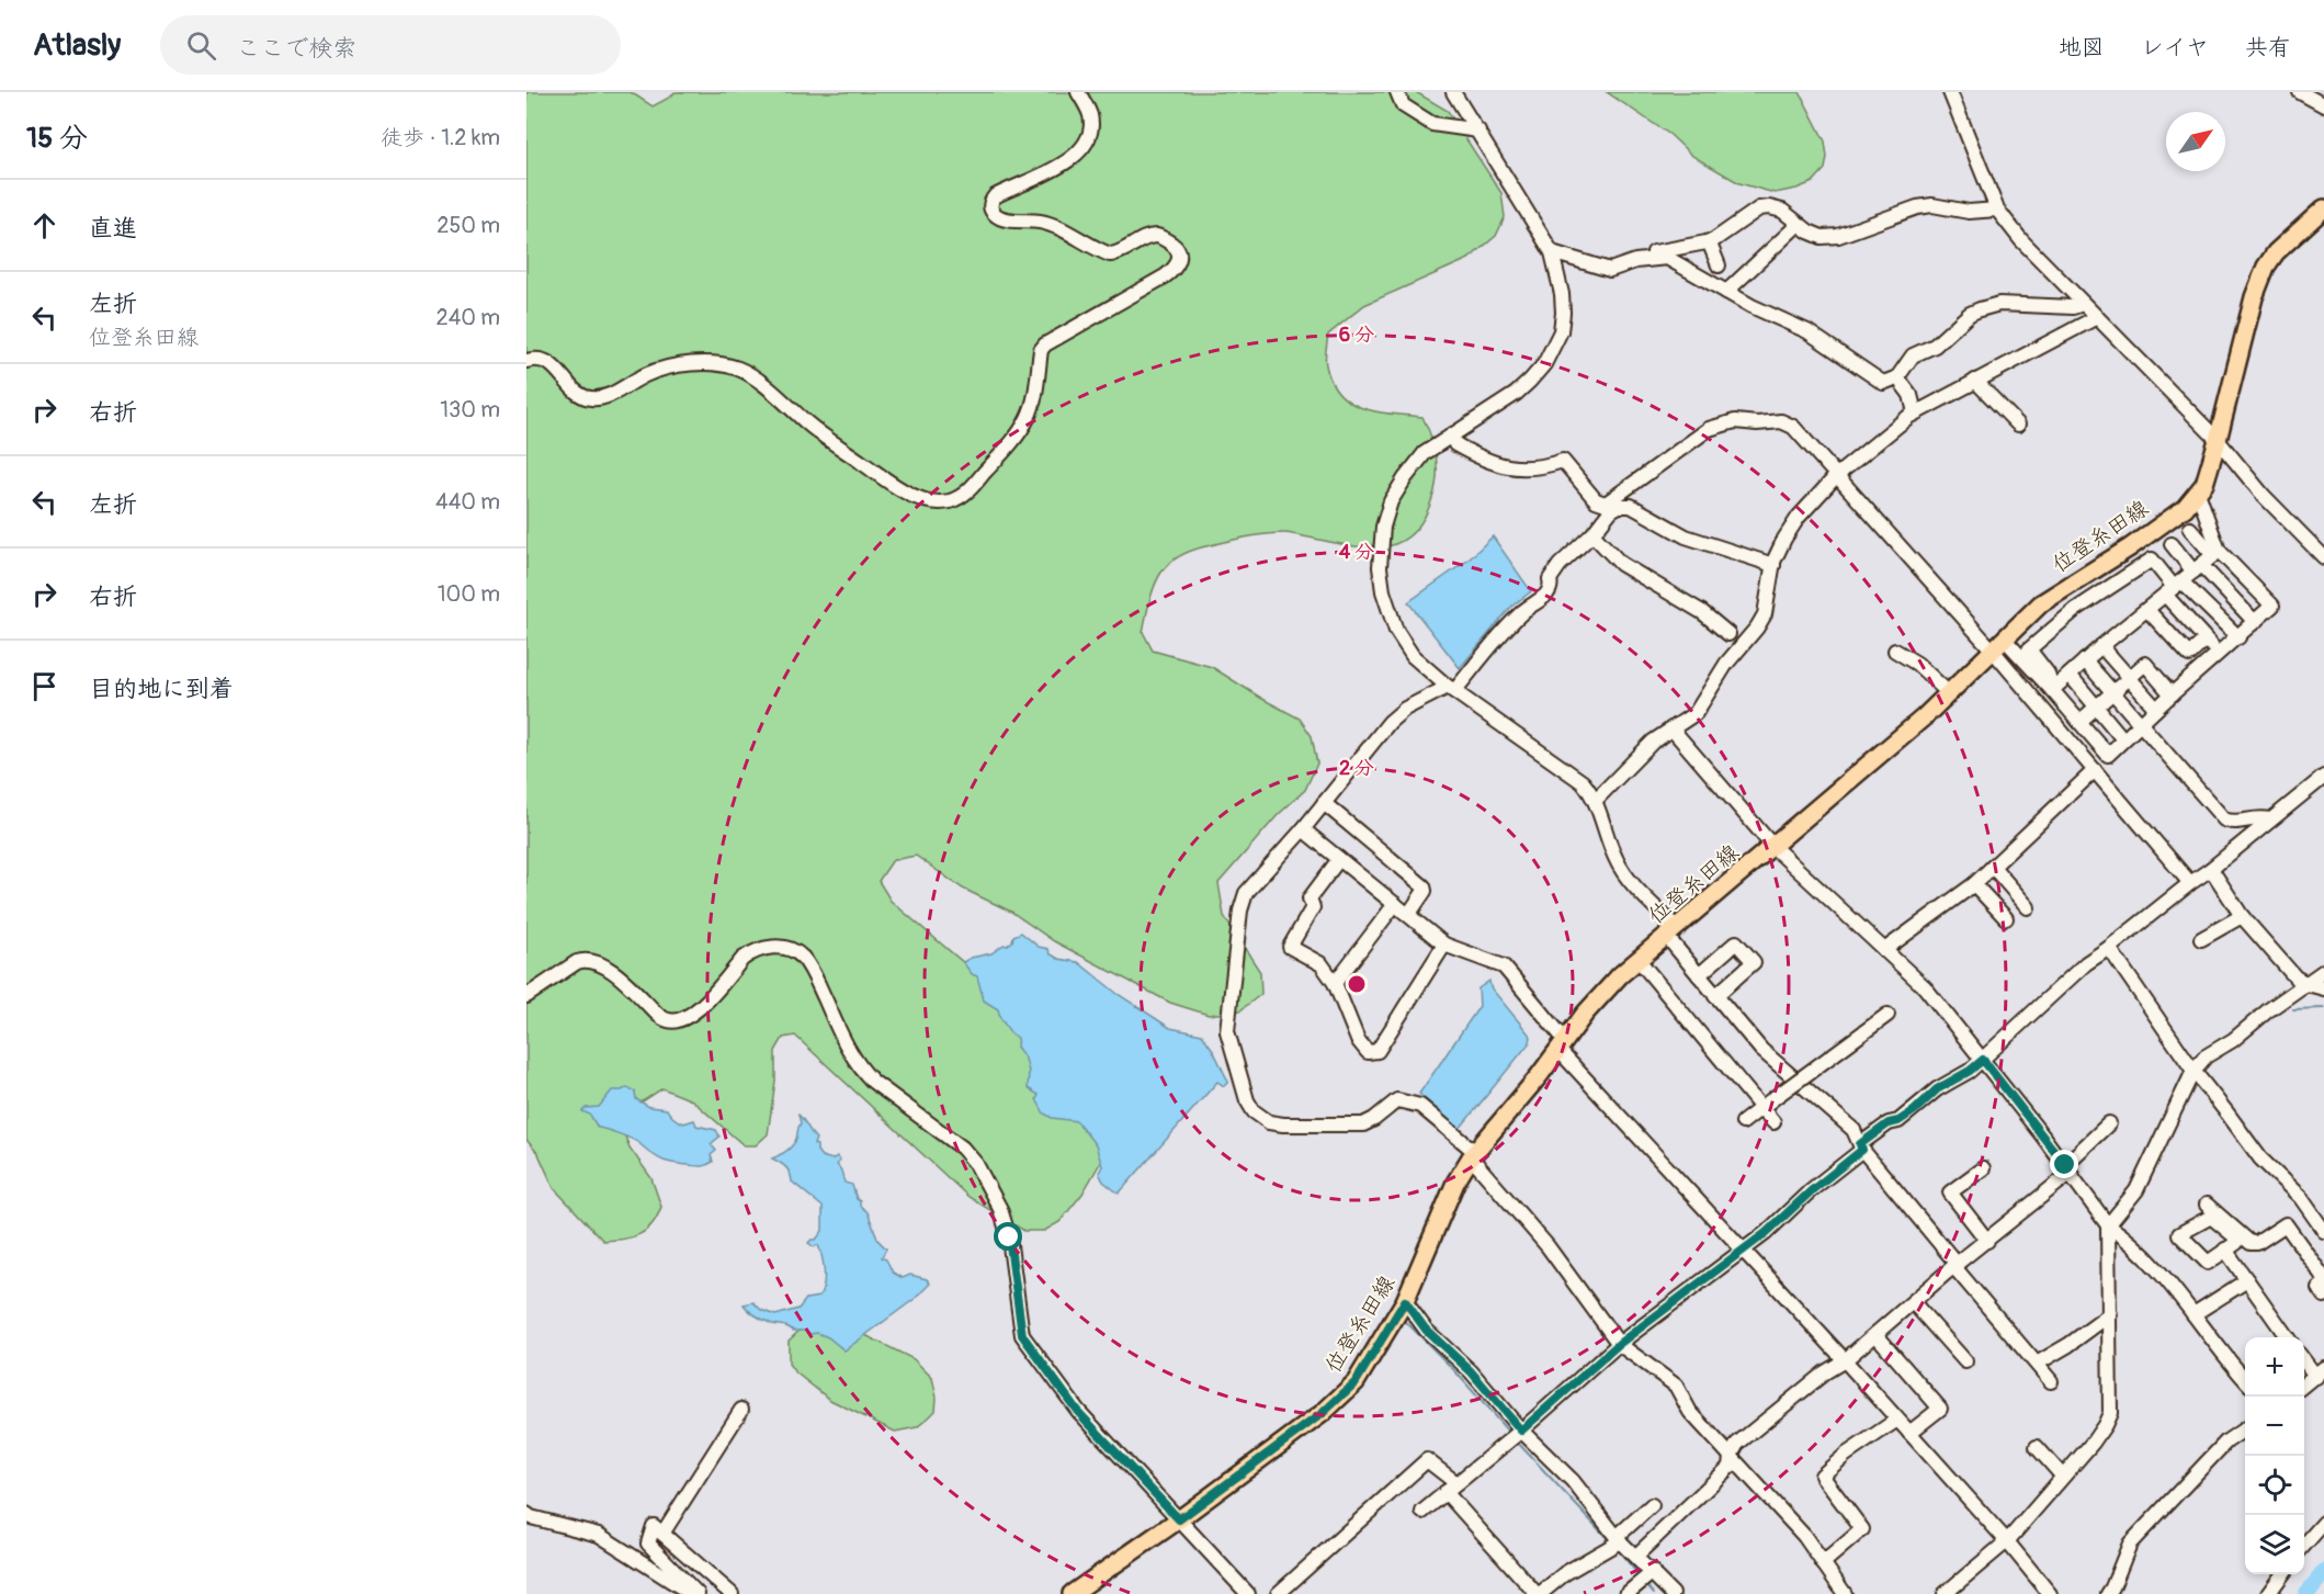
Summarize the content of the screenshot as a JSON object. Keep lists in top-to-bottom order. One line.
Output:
{"streets":{"main road":["位登糸田線"]},"north":"top right","page":{"header":"Atlasly","search":"ここで検索","nav":["地図","レイヤ","共有"],"heading":["15 分","徒歩 · 1.2 km"],"list":[["直進","250 m"],["左折","位登糸田線","240 m"],["右折","130 m"],["左折","440 m"],["右折","100 m"],"目的地に到着"],"map_buttons":["+","−"]},"rings":["6 分","4 分","2 分"]}
